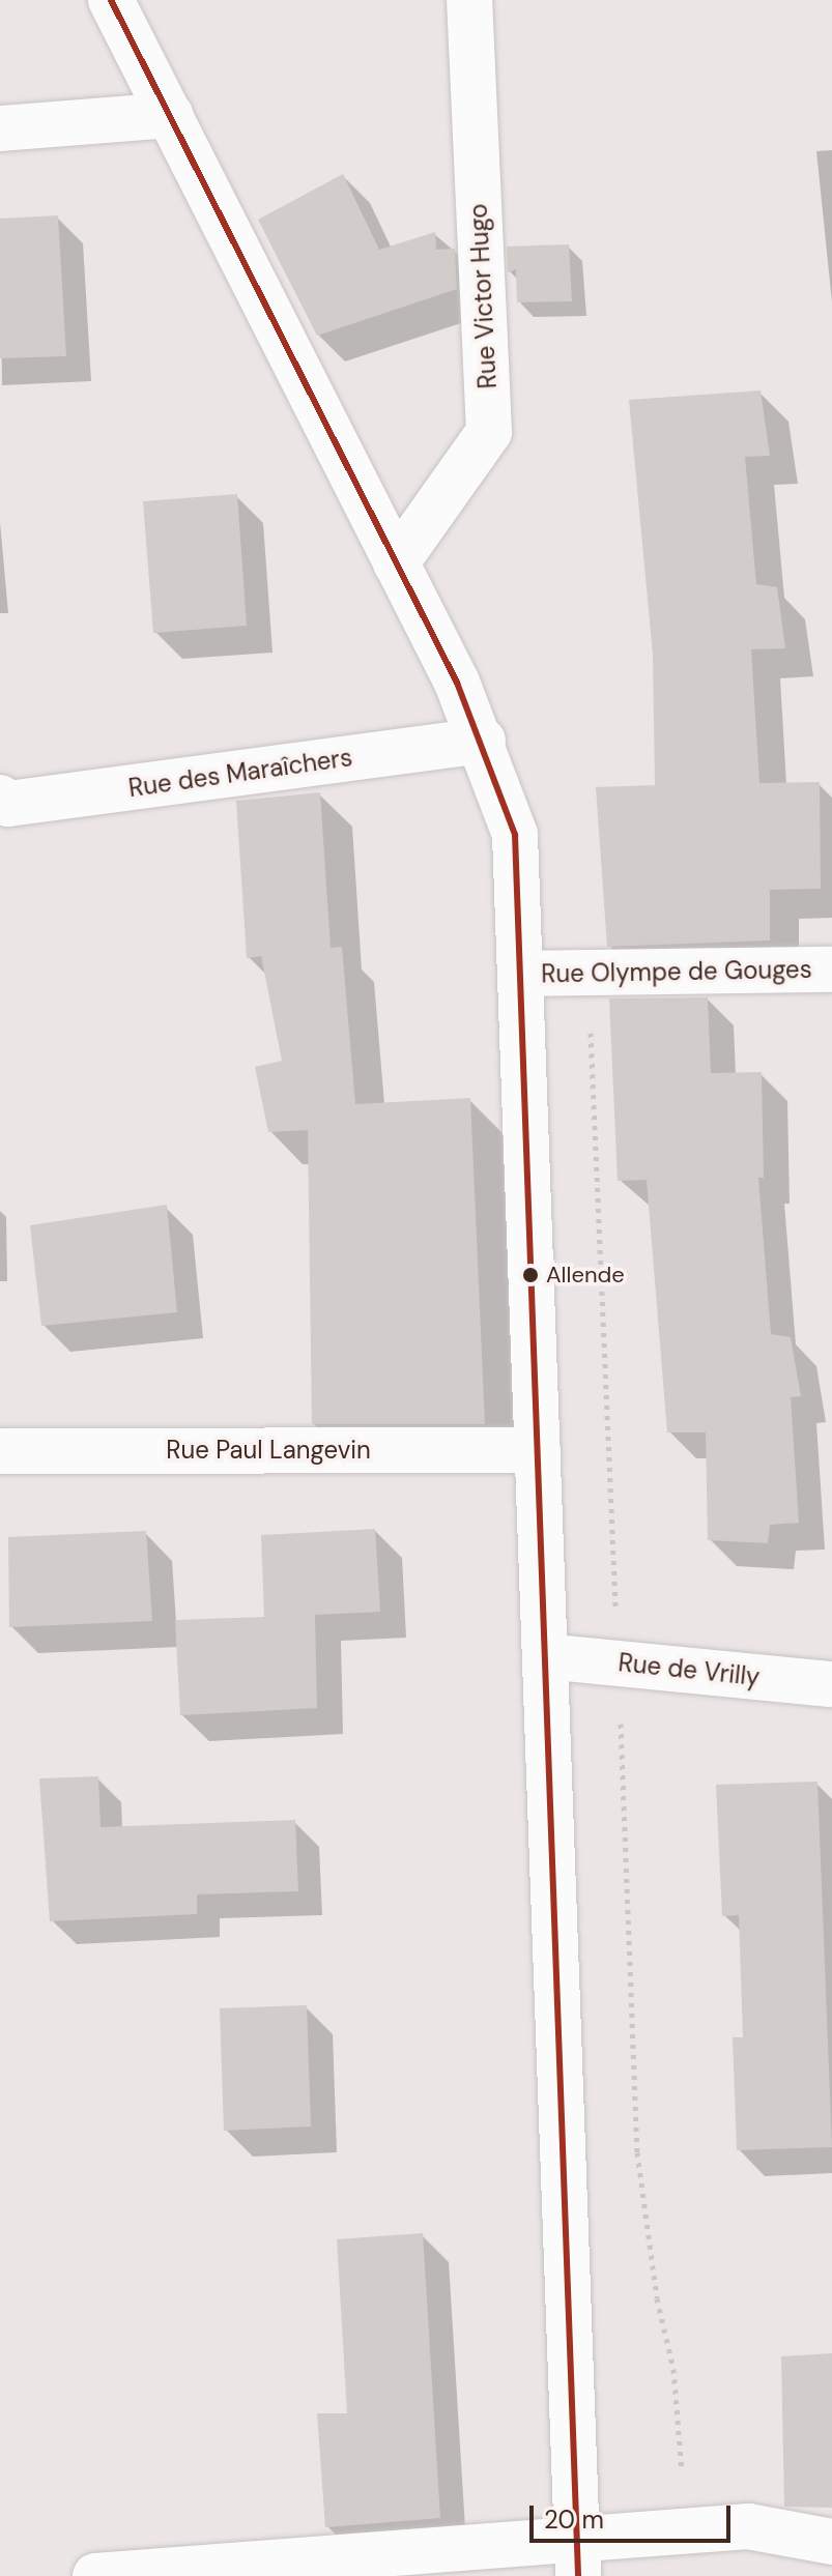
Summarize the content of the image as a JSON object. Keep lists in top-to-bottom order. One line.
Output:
{"streets":{"street":["Rue Victor Hugo","Rue des Maraîchers","Rue Olympe de Gouges","Rue Paul Langevin","Rue de Vrilly"]},"places":["Allende"],"scale_bar":"20 m"}
